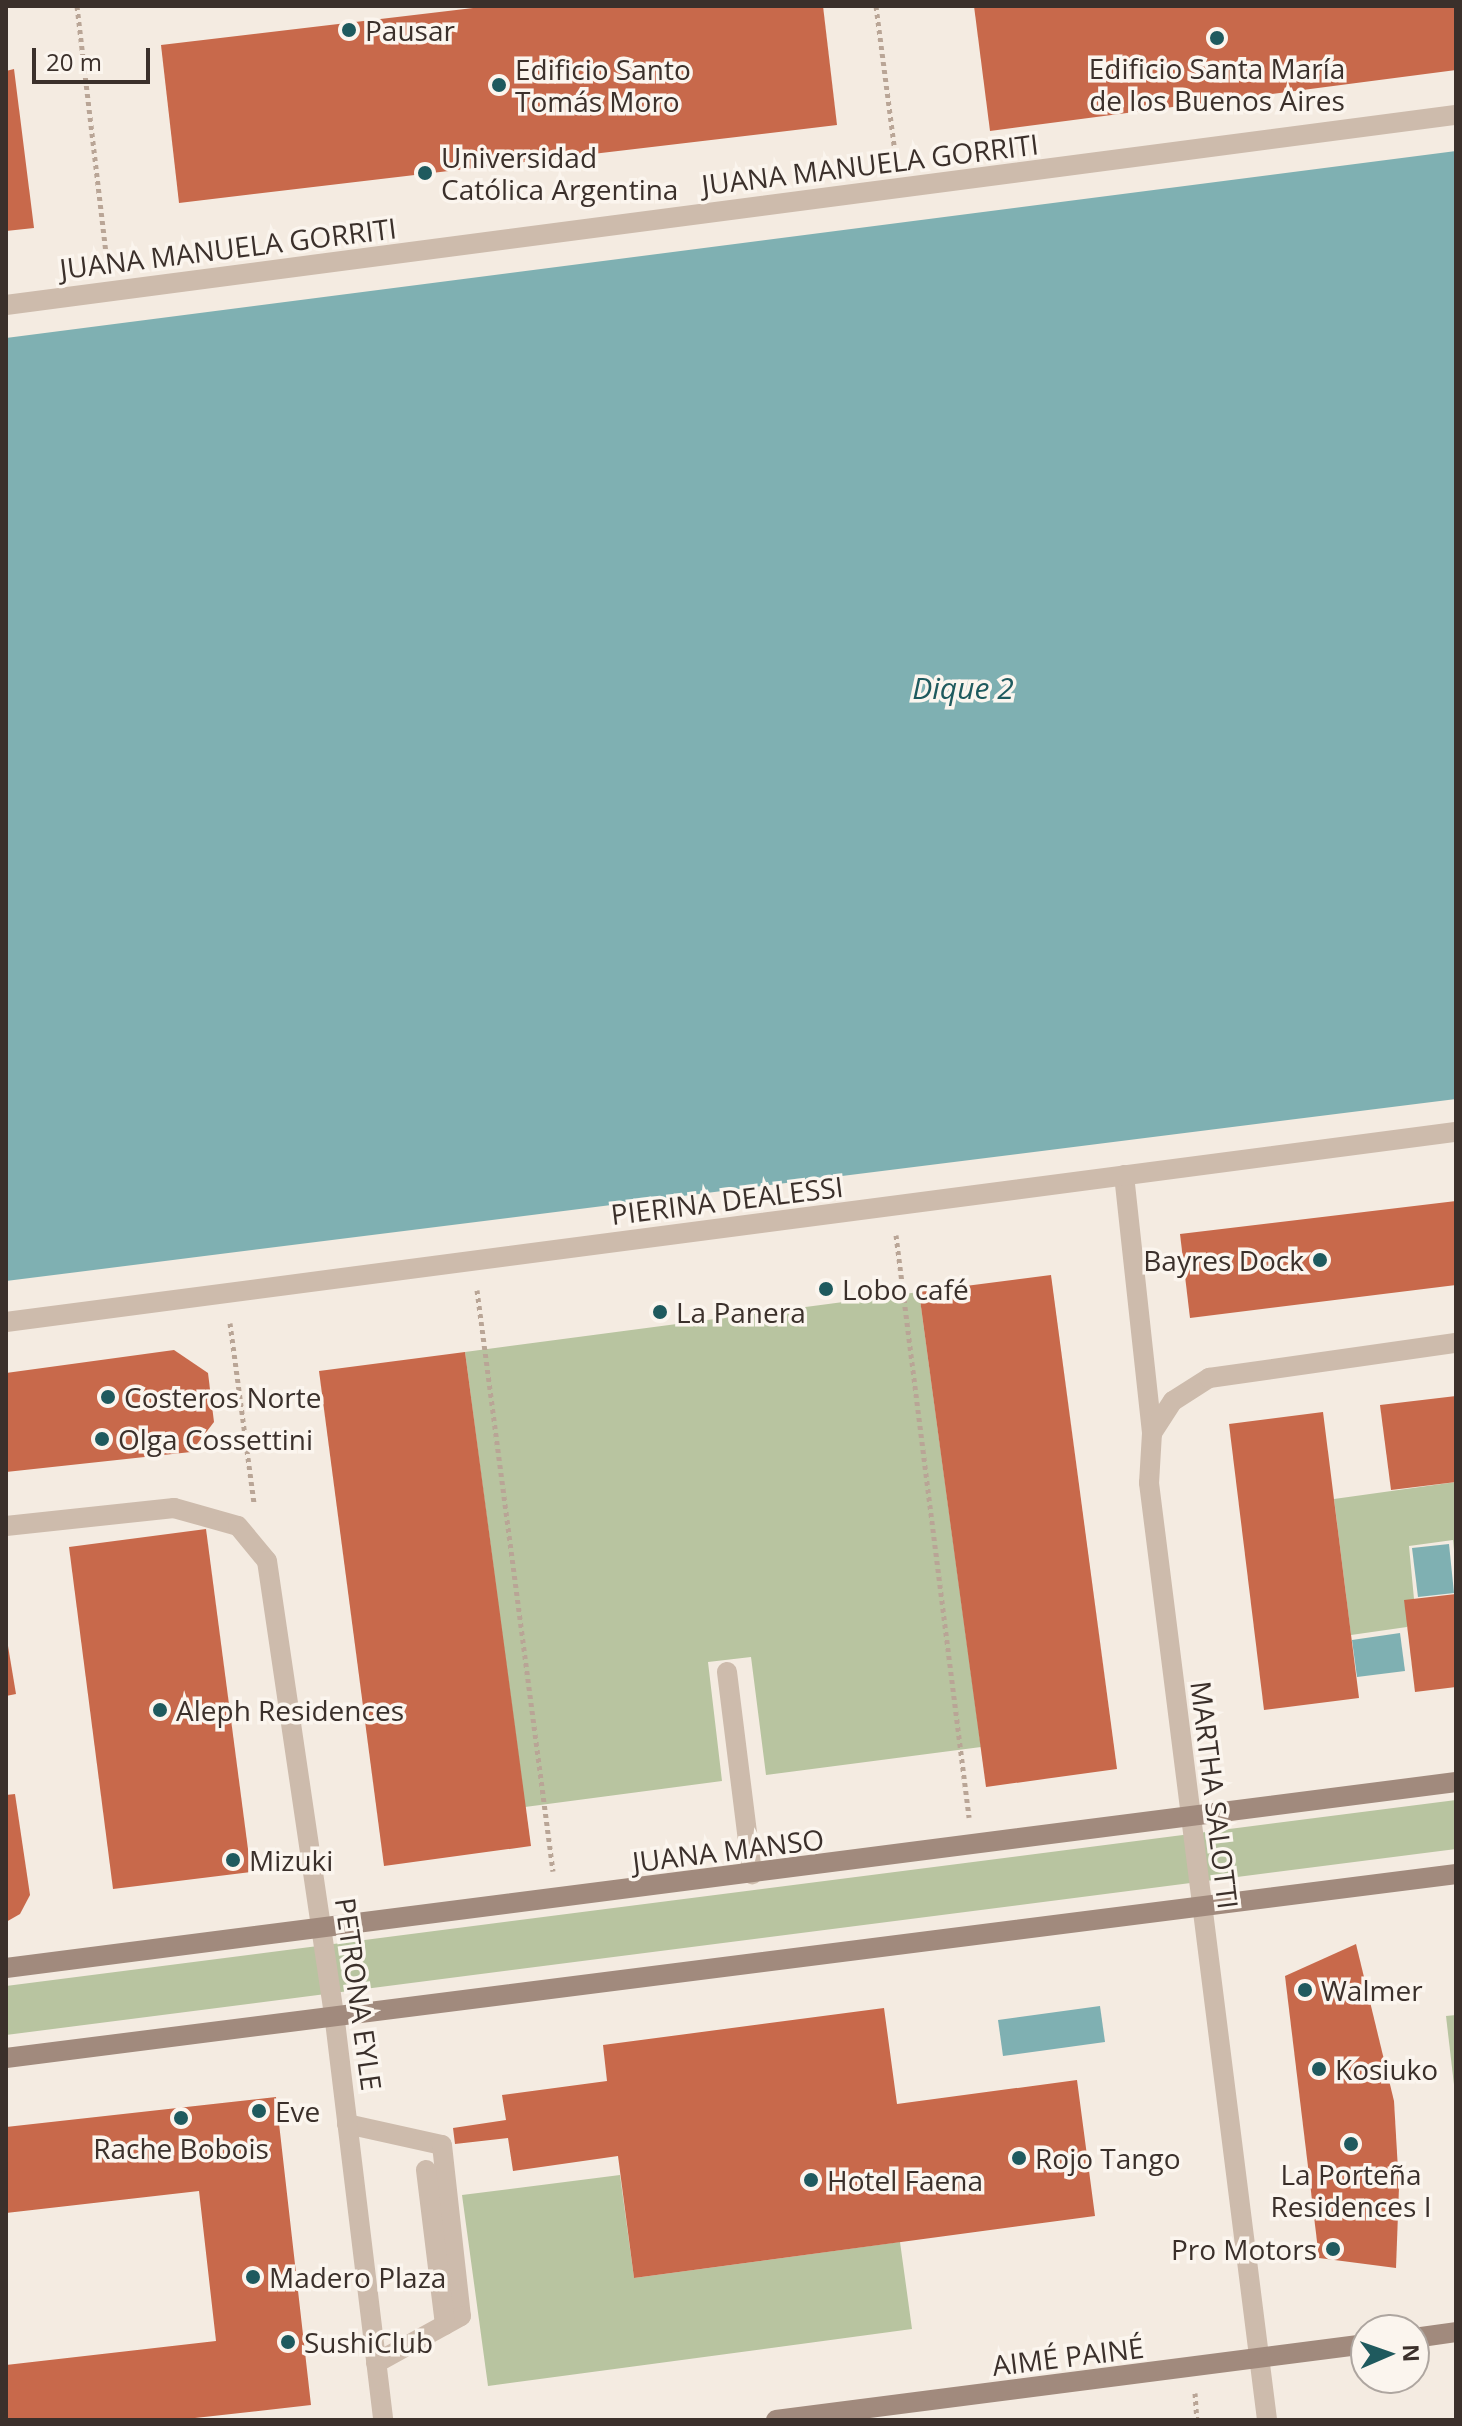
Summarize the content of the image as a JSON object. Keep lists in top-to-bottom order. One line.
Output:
{"streets":{"street":["JUANA MANUELA GORRITI","PIERINA DEALESSI","MARTHA SALOTTI","JUANA MANSO","PETRONA EYLE","AIMÉ PAINÉ"]},"crossings":[["PIERINA DEALESSI","MARTHA SALOTTI"],["MARTHA SALOTTI","JUANA MANSO"],["MARTHA SALOTTI","AIMÉ PAINÉ"],["JUANA MANSO","PETRONA EYLE"]],"water":["Dique 2"],"places":["Pausar","Edificio Santa María de los Buenos Aires","Edificio Santo Tomás Moro","Universidad Católica Argentina","Bayres Dock","Lobo café","La Panera","Costeros Norte","Olga Cossettini","Aleph Residences","Mizuki","Walmer","Kosiuko","Eve","Rache Bobois","La Porteña Residences I","Rojo Tango","Hotel Faena","Pro Motors","Madero Plaza","SushiClub"],"scale_bar":"20 m","north":"right"}
